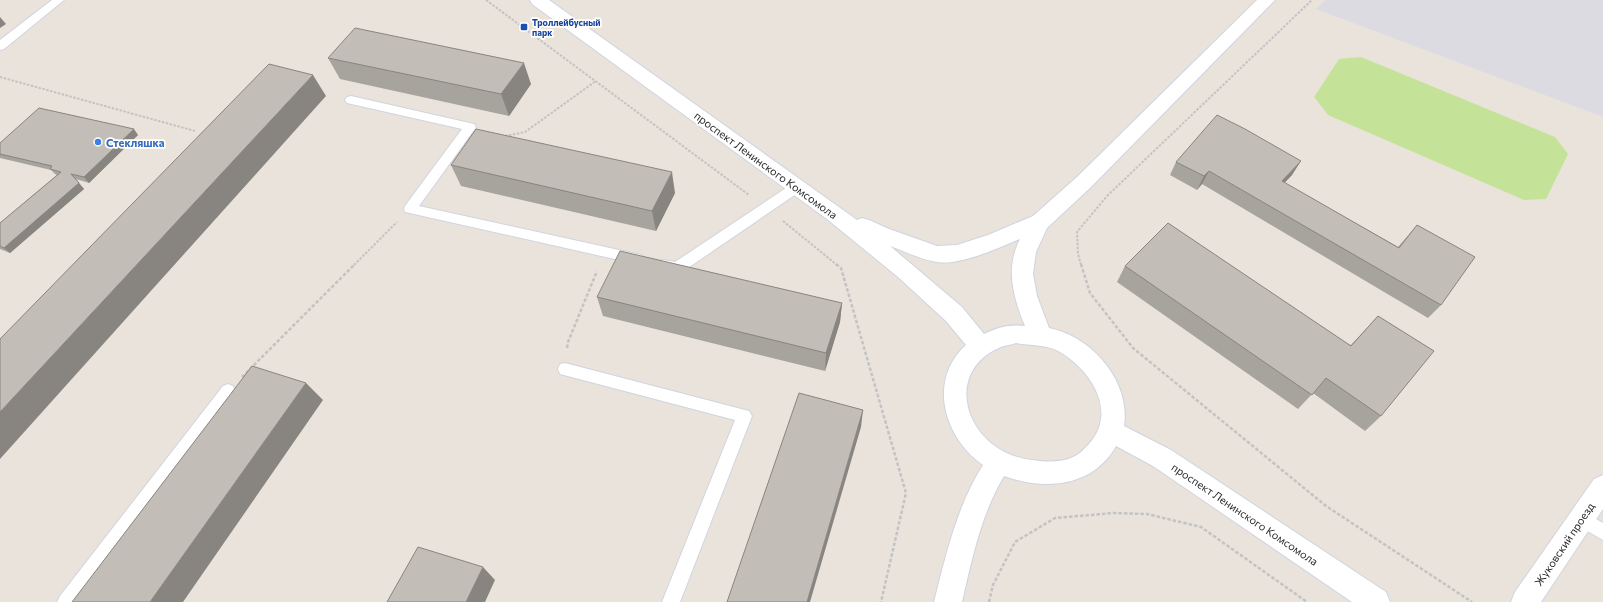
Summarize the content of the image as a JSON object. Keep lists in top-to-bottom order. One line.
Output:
{"streets":{"main road":["проспект Ленинского Комсомола","Жуковский проезд"]},"places":{"transit":["Троллейбусный парк"],"other":["Стекляшка"]}}
